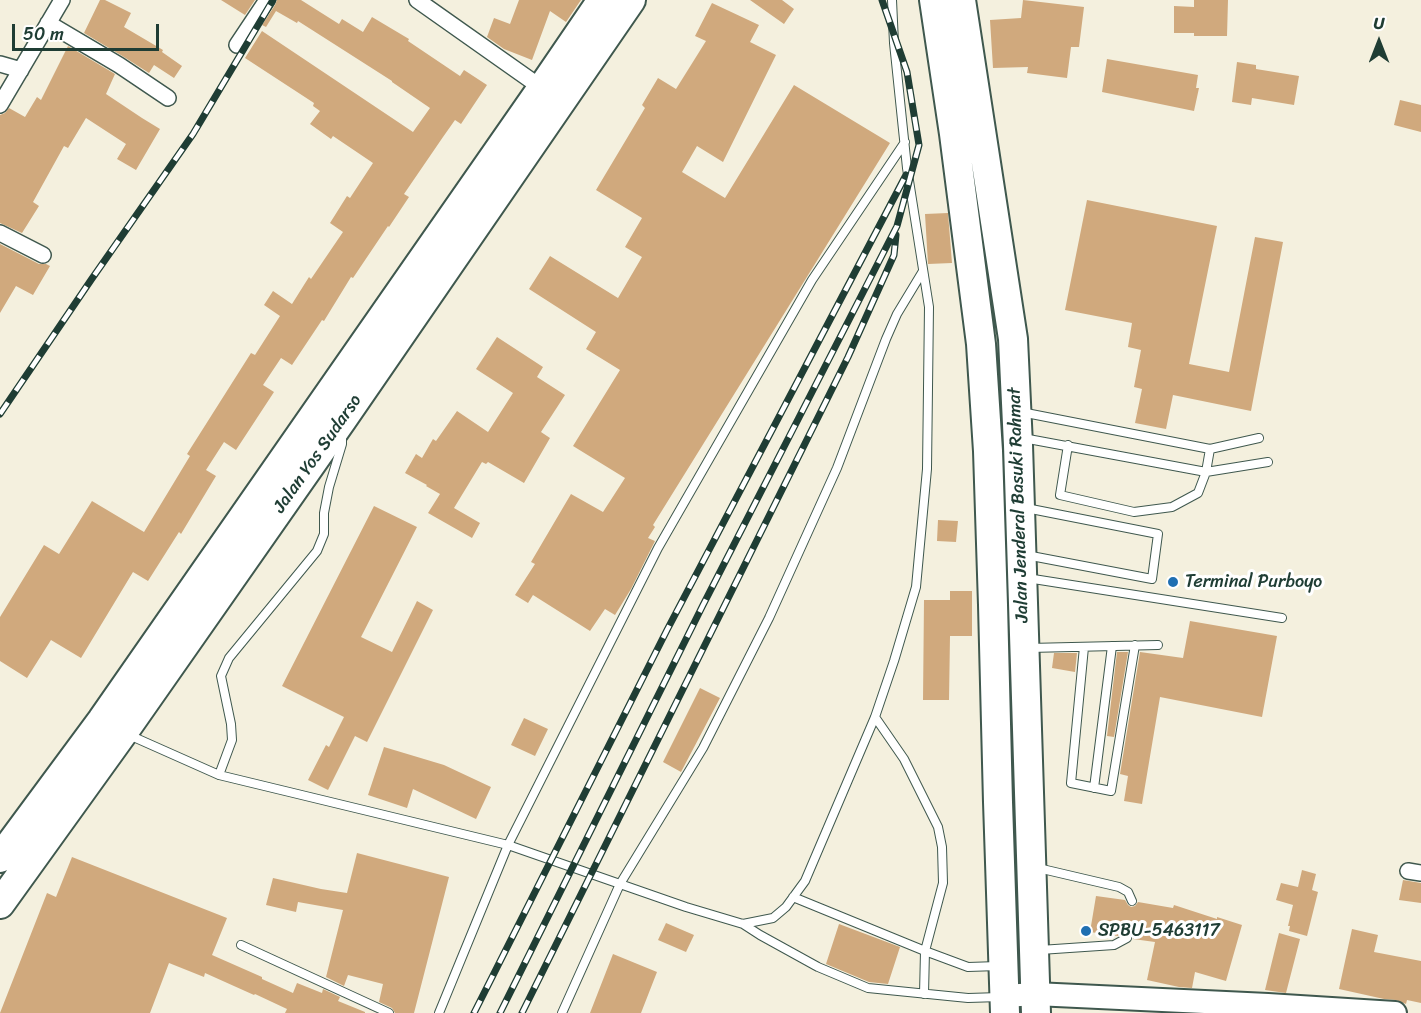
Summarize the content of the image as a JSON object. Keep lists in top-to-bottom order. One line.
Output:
{"streets":{"highway":["Jalan Yos Sudarso","Jalan Jenderal Basuki Rahmat"]},"places":["Terminal Purboyo","SPBU-5463117"],"scale_bar":"50 m","north":"top"}
